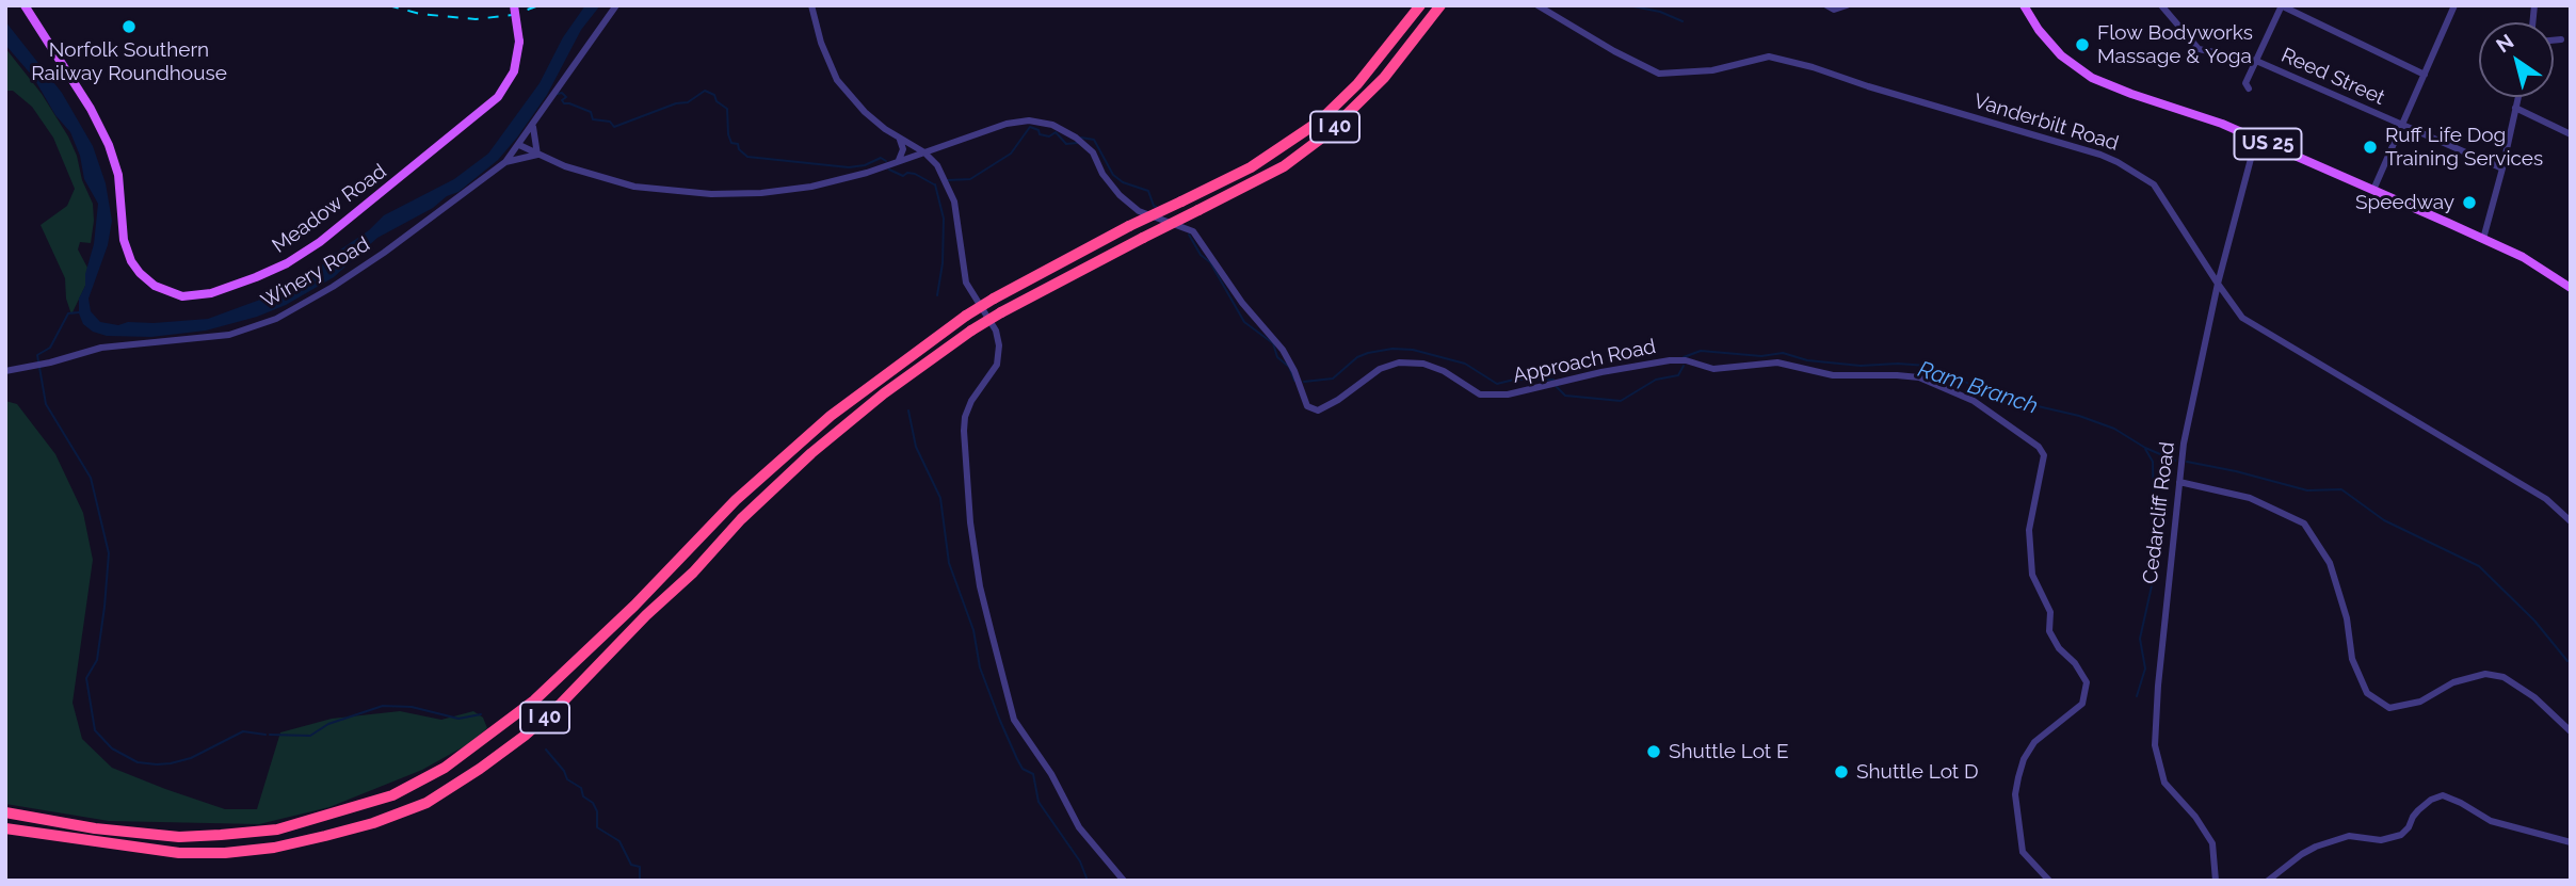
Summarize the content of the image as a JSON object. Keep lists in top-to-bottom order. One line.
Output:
{"streets":{"highway":["I 40"],"main road":["US 25","Meadow Road"],"street":["Reed Street","Vanderbilt Road","Winery Road","Approach Road","Cedarcliff Road"]},"crossings":[["Vanderbilt Road","Cedarcliff Road"],["US 25","Cedarcliff Road"]],"water":["Ram Branch"],"places":["Norfolk Southern Railway Roundhouse","Flow Bodyworks Massage & Yoga","Ruff Life Dog Training Services","Speedway","Shuttle Lot E","Shuttle Lot D"],"north":"top left"}
